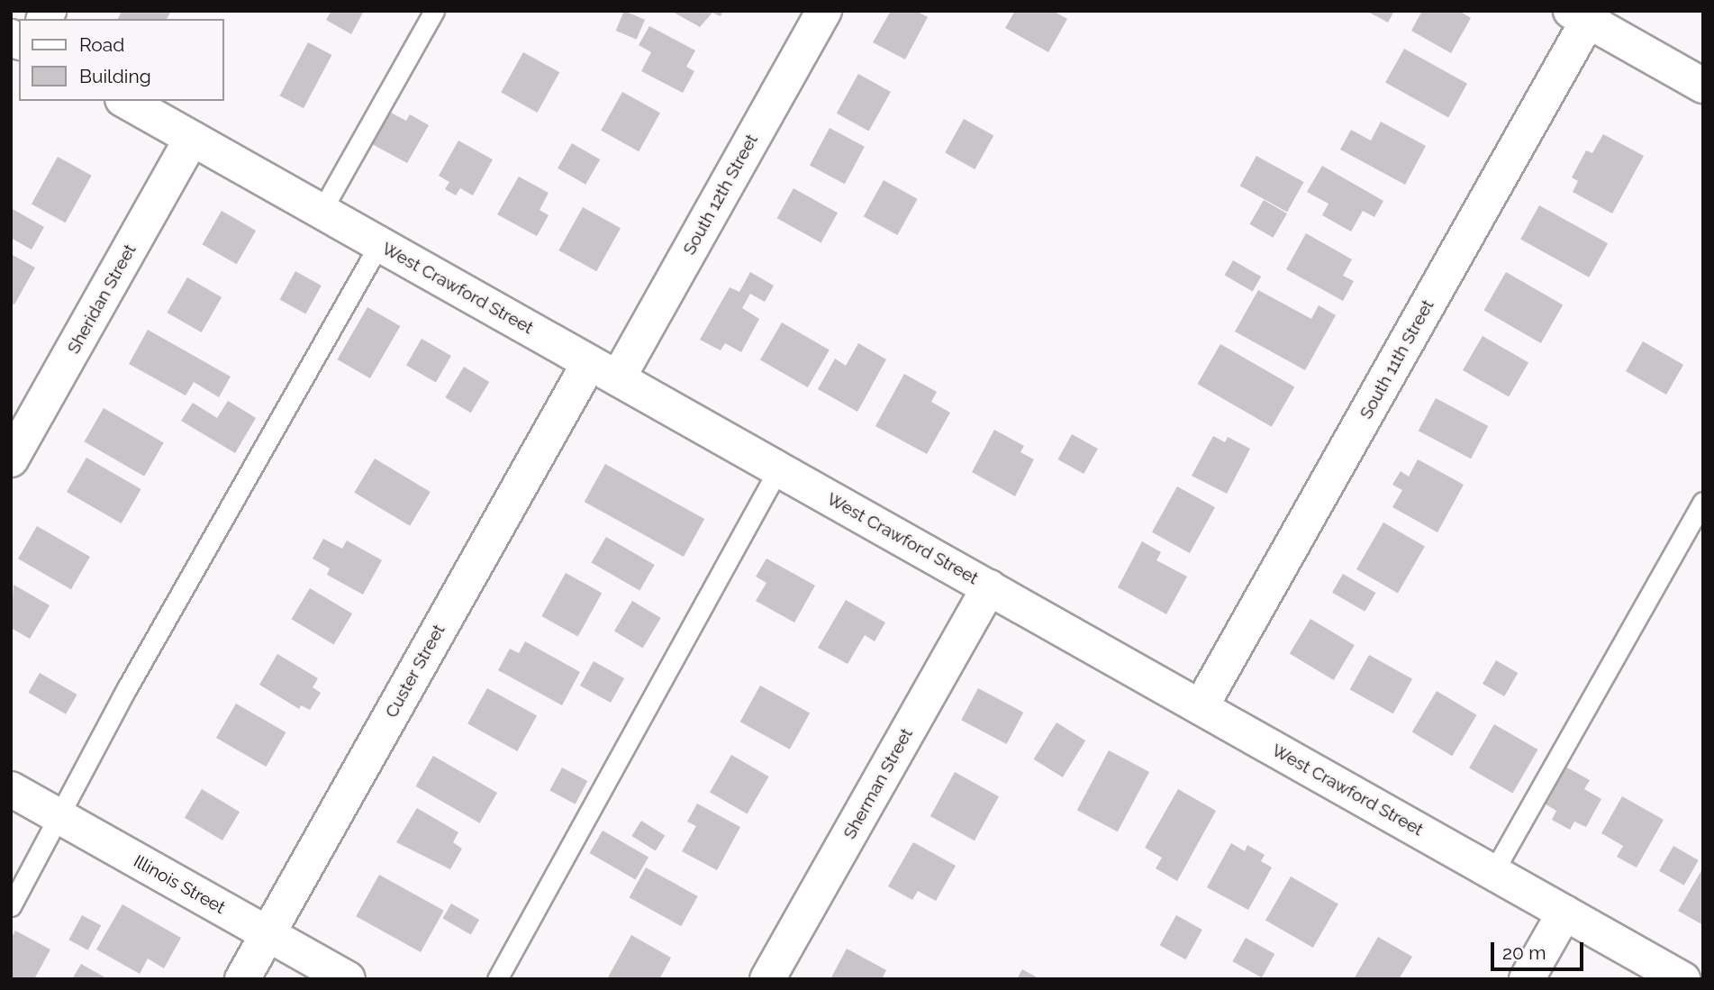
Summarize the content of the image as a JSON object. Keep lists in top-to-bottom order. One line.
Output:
{"streets":{"street":["South 12th Street","West Crawford Street","Sheridan Street","South 11th Street","Custer Street","Sherman Street","Illinois Street"]},"crossings":[["South 12th Street","West Crawford Street"],["South 12th Street","Custer Street"],["West Crawford Street","Sheridan Street"],["West Crawford Street","South 11th Street"],["West Crawford Street","Custer Street"],["West Crawford Street","Sherman Street"],["Custer Street","Illinois Street"]],"legend":["Road","Building"],"scale_bar":"20 m"}
